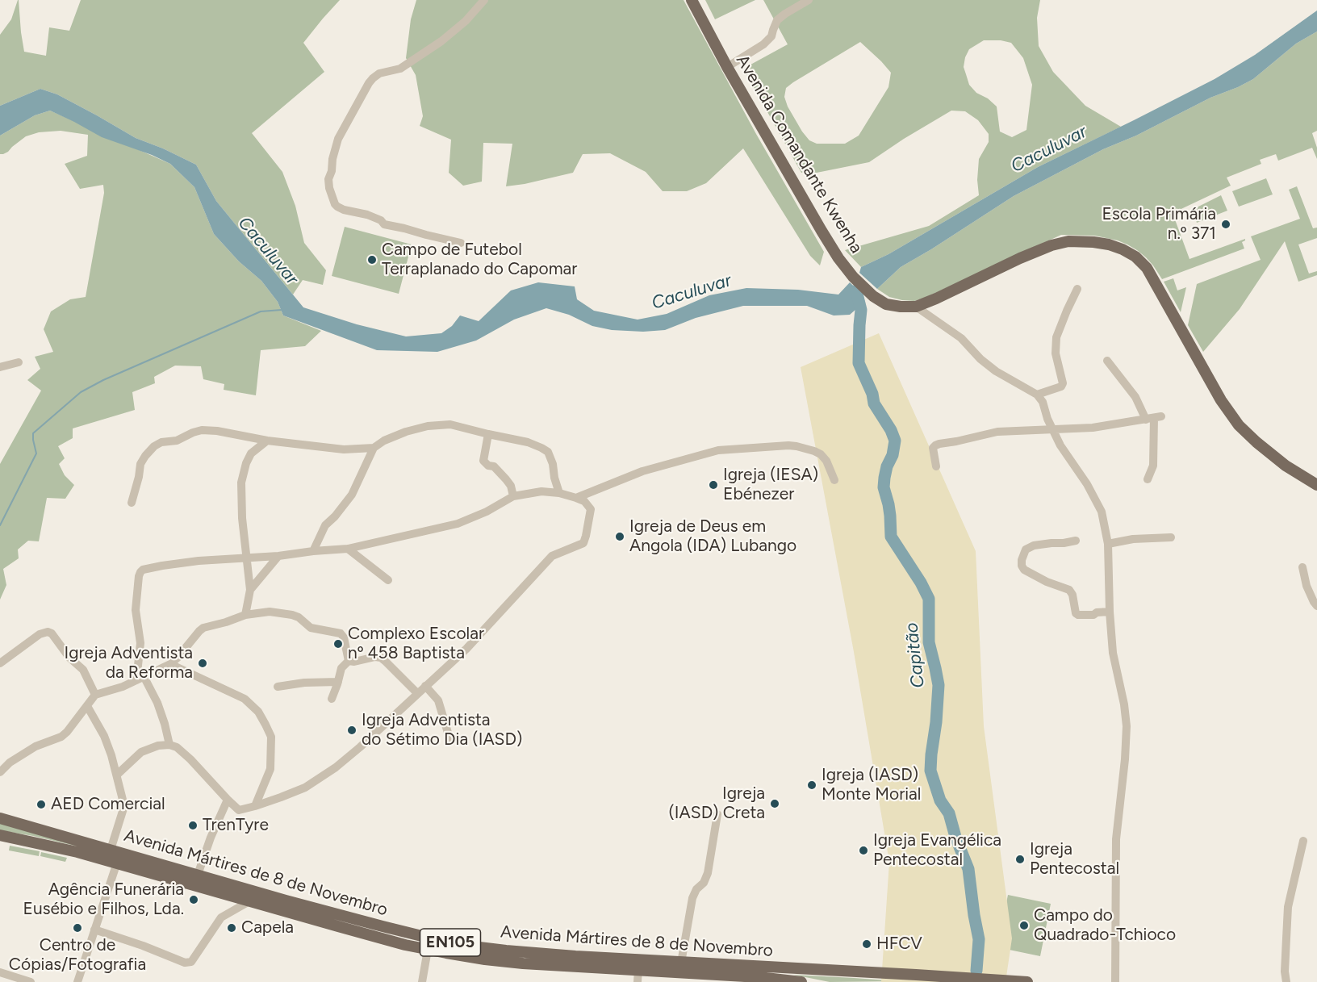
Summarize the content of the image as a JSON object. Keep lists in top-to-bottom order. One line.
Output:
{"streets":{"main road":["Avenida Comandante Kwenha","Avenida Mártires de 8 de Novembro","EN105"]},"water":["Caculuvar","Capitão"],"places":["Escola Primária n.º 371","Campo de Futebol Terraplanado do Capomar","Igreja (IESA) Ebénezer","Igreja de Deus em Angola (IDA) Lubango","Complexo Escolar nº 458 Baptista","Igreja Adventista da Reforma","Igreja Adventista do Sétimo Dia (IASD)","Igreja (IASD) Monte Morial","Igreja (IASD) Creta","AED Comercial","TrenTyre","Igreja Evangélica Pentecostal","Igreja Pentecostal","Agência Funerária Eusébio e Filhos, Lda.","Campo do Quadrado-Tchioco","Centro de Cópias/Fotografia","Capela","HFCV"]}
